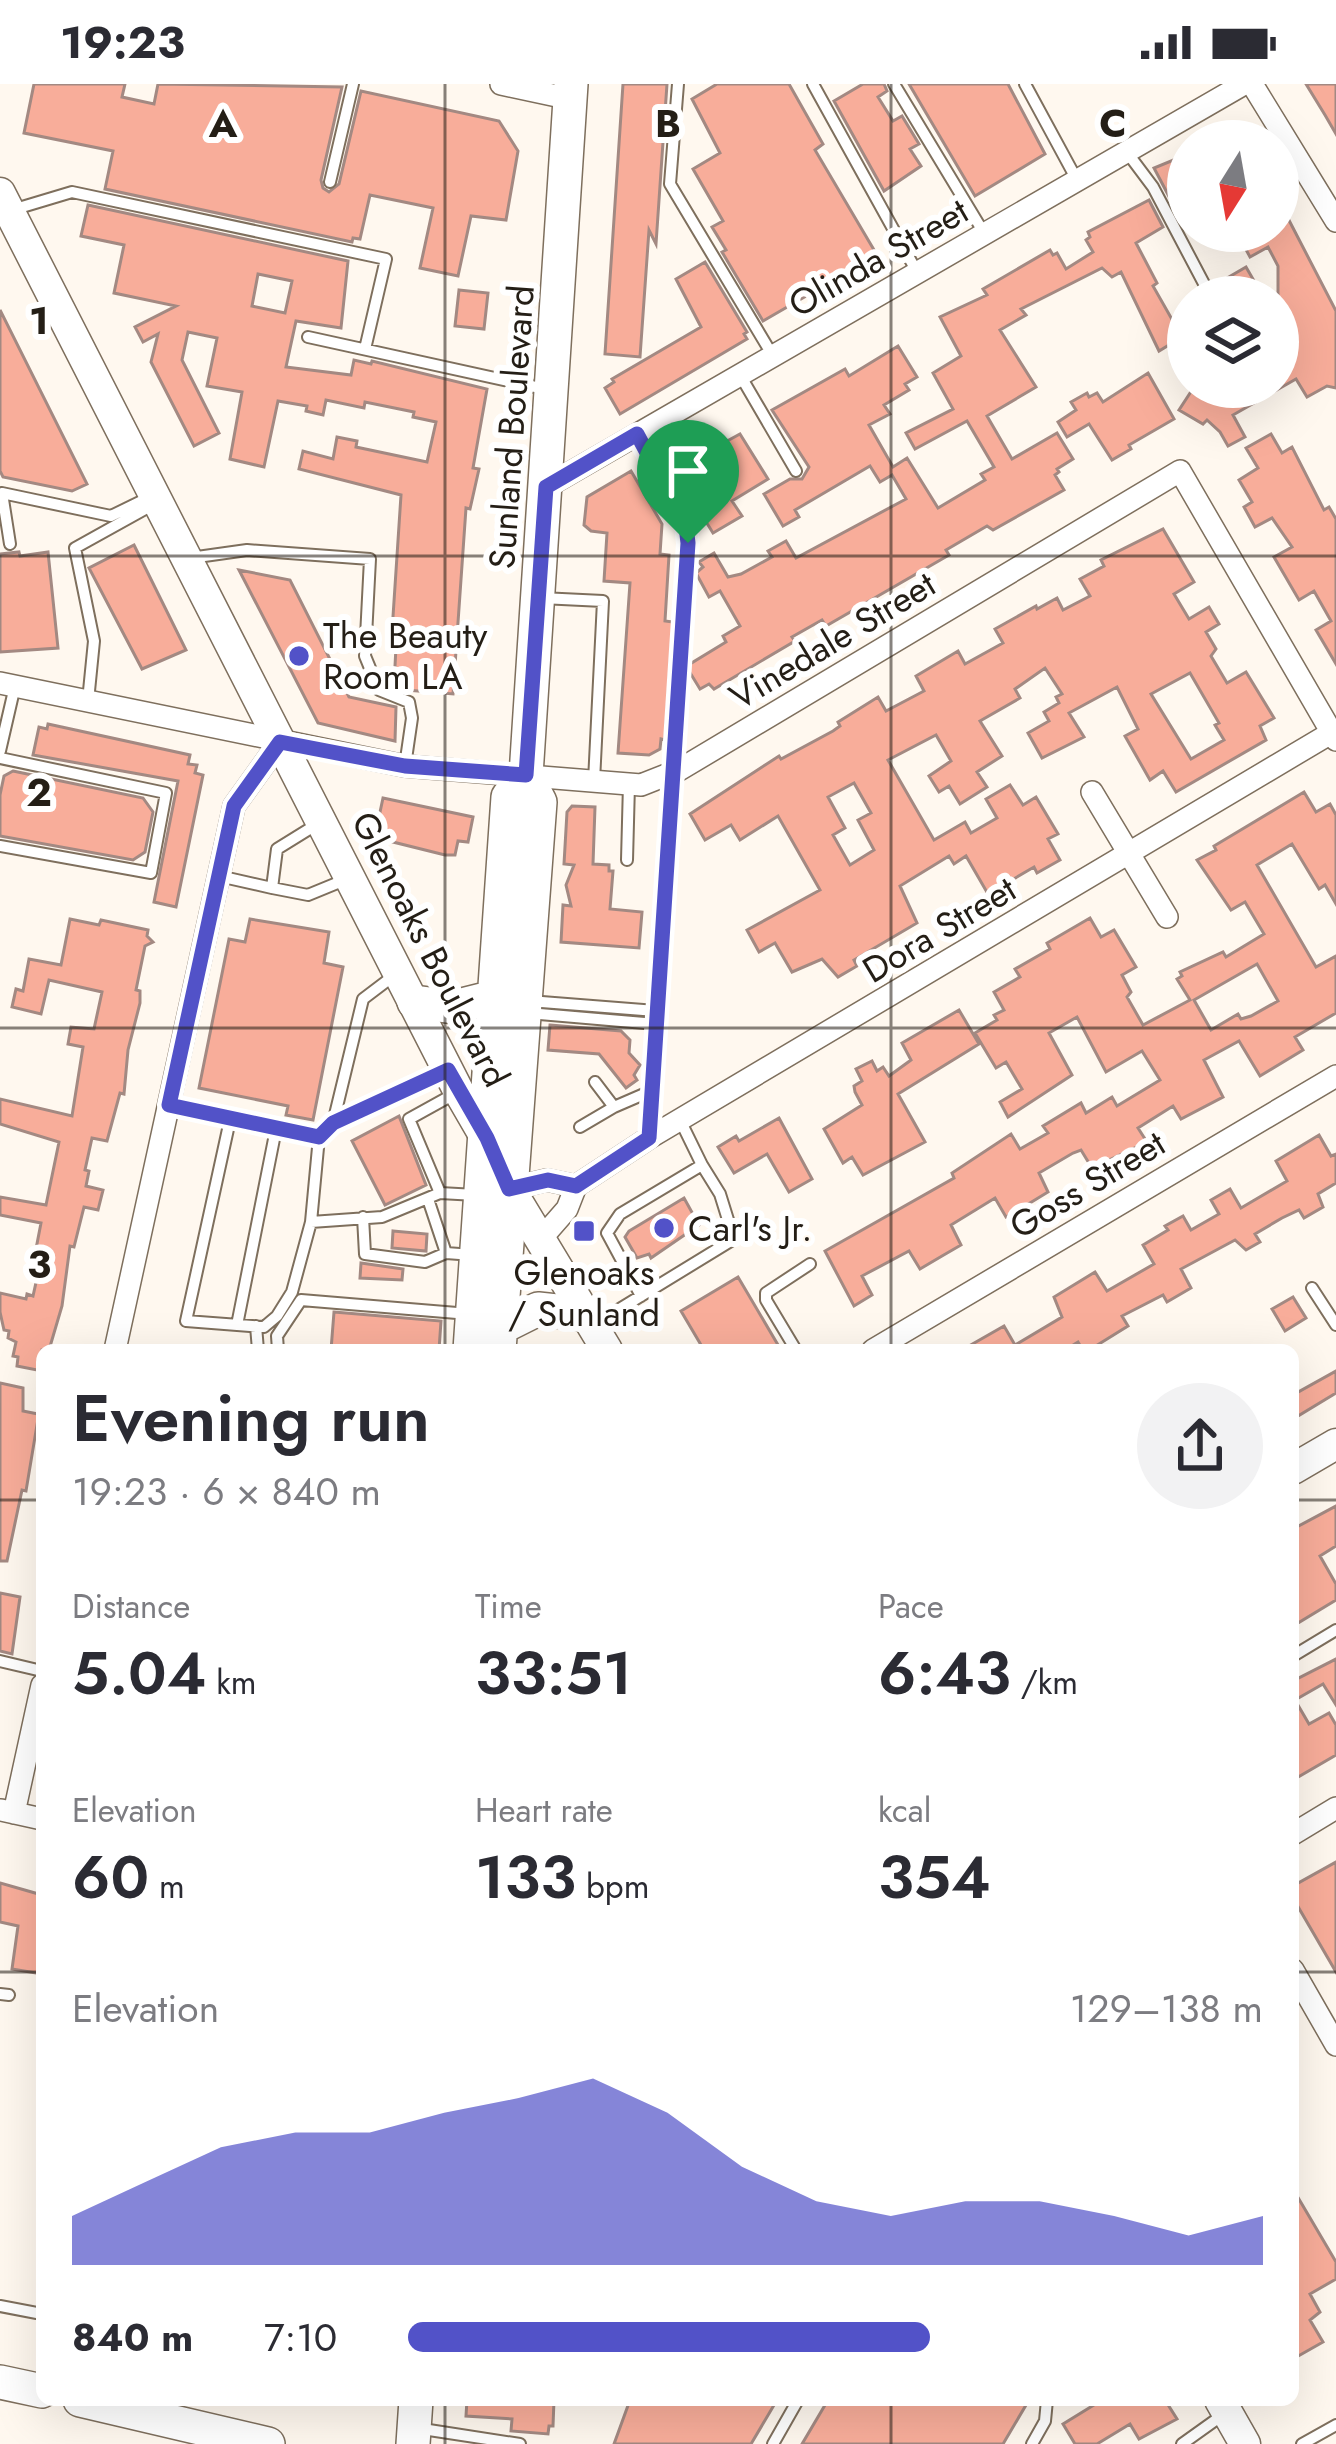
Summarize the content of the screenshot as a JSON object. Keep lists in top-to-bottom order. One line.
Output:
{"streets":{"main road":["Sunland Boulevard","Glenoaks Boulevard"],"street":["Olinda Street","Vinedale Street","Dora Street","Goss Street"]},"crossings":[["Olinda Street","Sunland Boulevard"],["Sunland Boulevard","Vinedale Street"],["Sunland Boulevard","Glenoaks Boulevard"],["Vinedale Street","Dora Street"],["Vinedale Street","Glenoaks Boulevard"]],"places":{"other":["The Beauty Room LA","Carl's Jr."],"transit":["Glenoaks / Sunland"]},"north":"bottom","page":{"status":"19:23","heading":["Evening run","19:23 · 6 × 840 m"],"stats":[["Distance","5.04 km"],["Time","33:51"],["Pace","6:43 /km"],["Elevation","60 m"],["Heart rate","133 bpm"],["kcal","354"]],"chart":["Elevation","129–138 m"],"list":[{"name":"840 m","note":"7:10"}]},"grid":{"columns":["A","B","C"],"rows":["1","2","3"]}}
